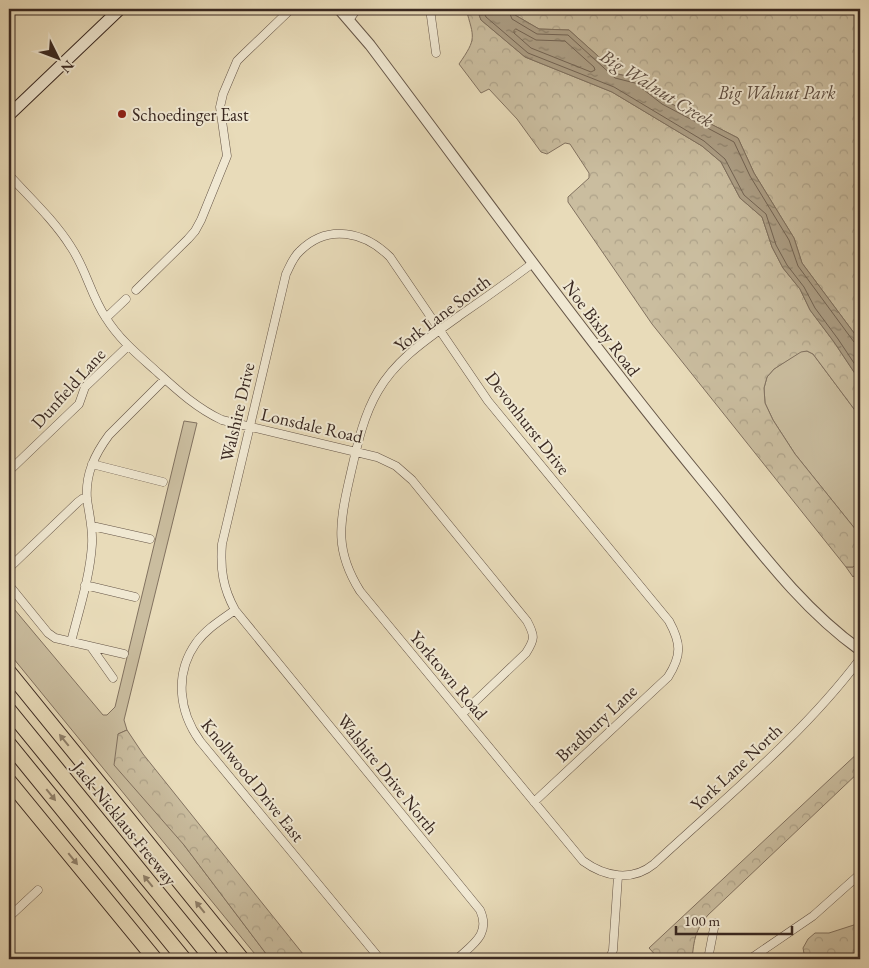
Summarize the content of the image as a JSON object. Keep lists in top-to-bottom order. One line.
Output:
{"streets":{"highway":["Jack Nicklaus Freeway"],"street":["York Lane South","Noe Bixby Road","Dunfield Lane","Walshire Drive","Devonhurst Drive","Lonsdale Road","Yorktown Road","Bradbury Lane","York Lane North","Walshire Drive North","Knollwood Drive East"]},"crossings":[["York Lane South","Noe Bixby Road"],["York Lane South","Devonhurst Drive"],["York Lane South","Lonsdale Road"],["York Lane South","Yorktown Road"],["Dunfield Lane","Lonsdale Road"],["Walshire Drive","Devonhurst Drive"],["Walshire Drive","Lonsdale Road"],["Walshire Drive","Walshire Drive North"],["Walshire Drive","Knollwood Drive East"],["Devonhurst Drive","Bradbury Lane"],["Lonsdale Road","Yorktown Road"],["Yorktown Road","Bradbury Lane"],["Yorktown Road","York Lane North"],["Walshire Drive North","Knollwood Drive East"]],"water":["Big Walnut Creek"],"parks":["Big Walnut Park"],"places":["Schoedinger East"],"scale_bar":"100 m","north":"bottom right"}
